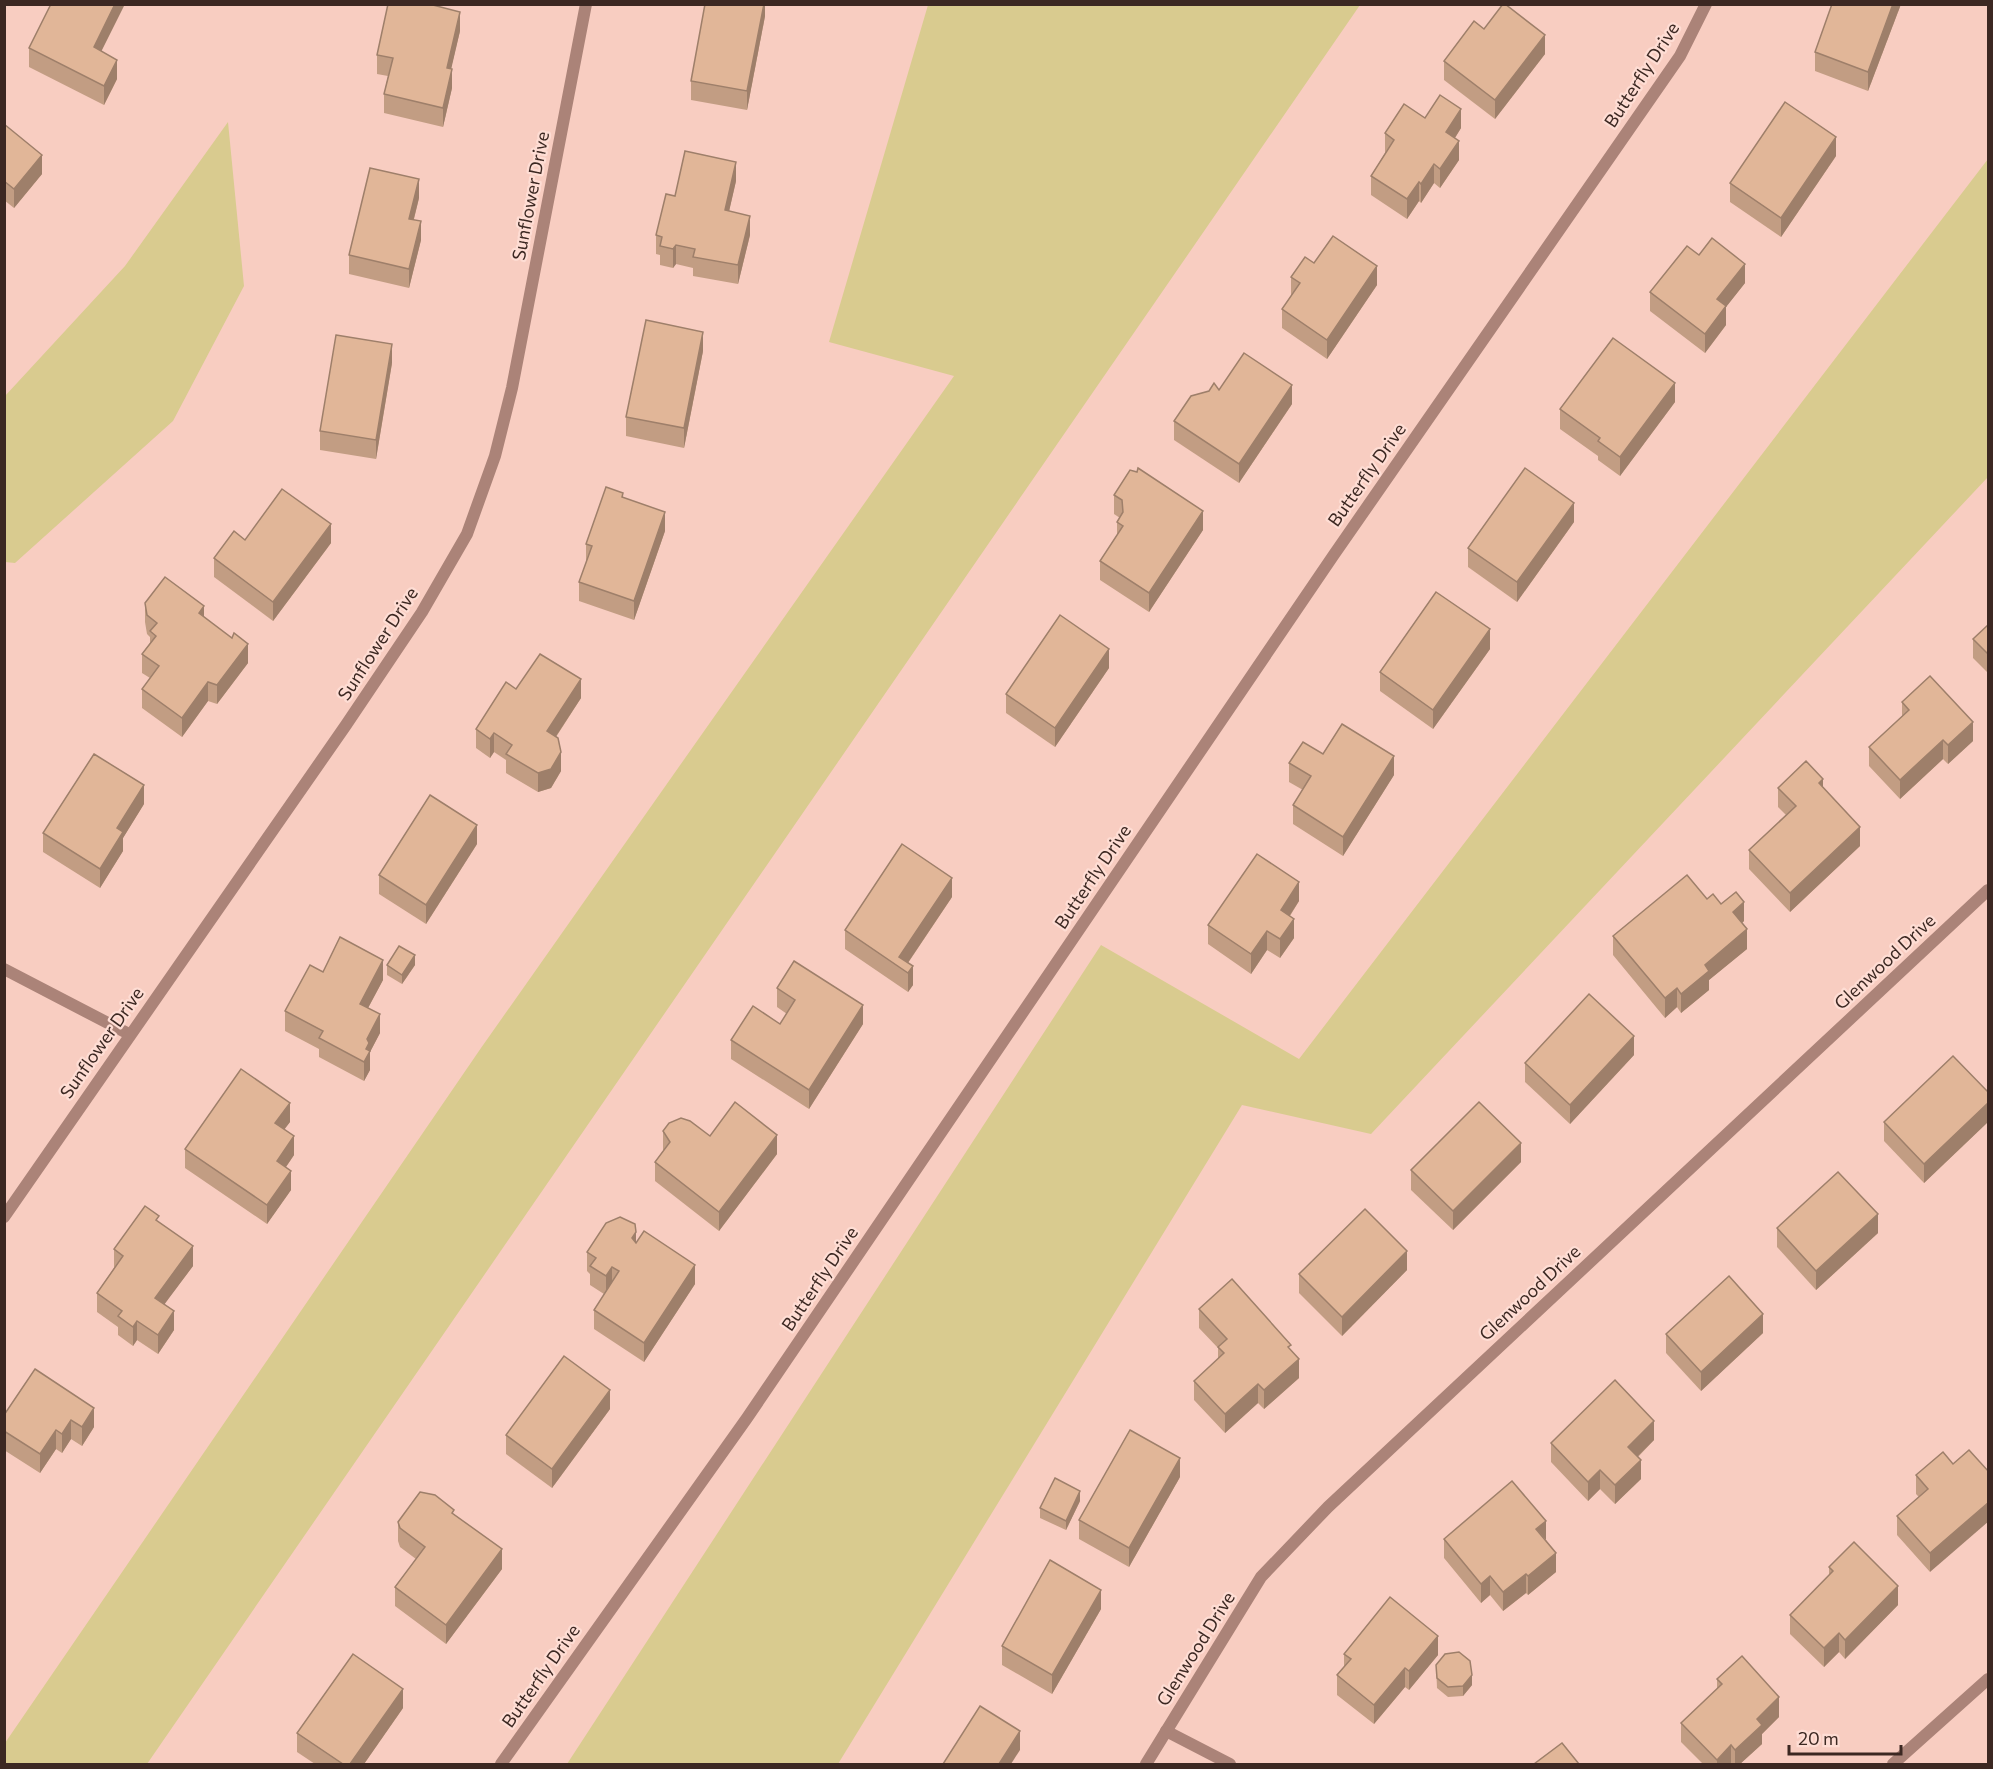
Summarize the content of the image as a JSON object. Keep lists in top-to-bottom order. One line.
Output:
{"streets":{"street":["Butterfly Drive","Sunflower Drive","Glenwood Drive"]},"scale_bar":"20 m"}
